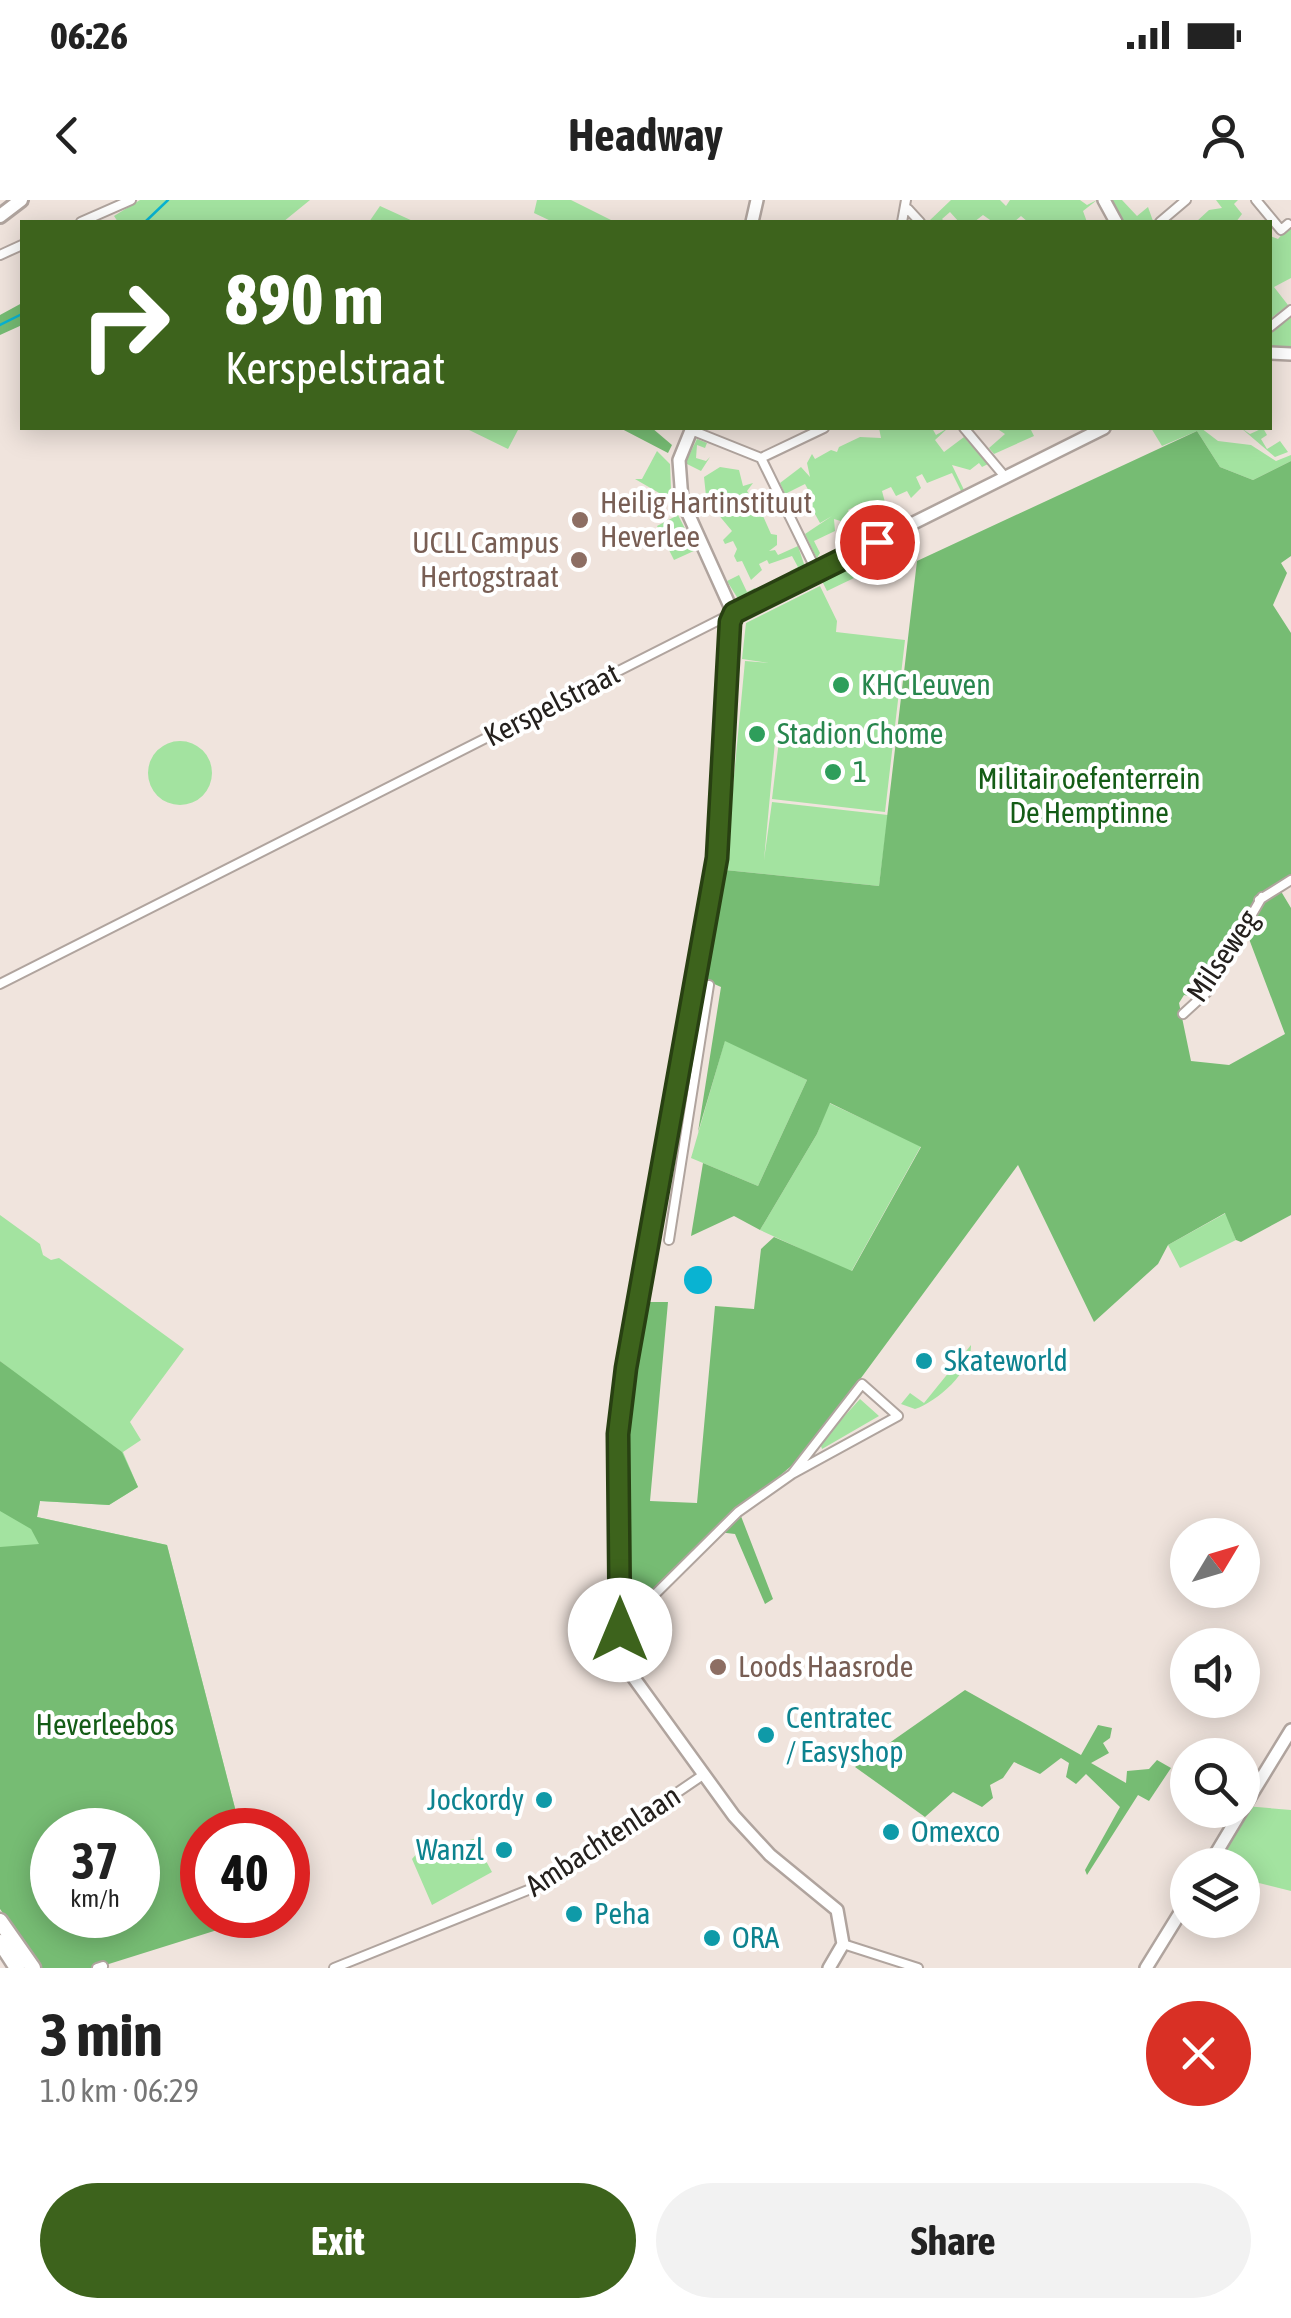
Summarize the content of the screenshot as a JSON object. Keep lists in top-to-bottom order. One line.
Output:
{"streets":{"street":["Kerspelstraat","Milseweg","Ambachtenlaan"]},"parks":["Militair oefenterrein De Hemptinne","Heverleebos"],"places":["Heilig Hartinstituut Heverlee","UCLL Campus Hertogstraat","KHC Leuven","Stadion Chome","1","Skateworld","Loods Haasrode","Centratec / Easyshop","Jockordy","Omexco","Wanzl","Peha","ORA"],"north":"top right","page":{"status":"06:26","header":"Headway","turn":["890 m","Kerspelstraat"],"speed":"37 km/h","limit":"40","heading":["3 min","1.0 km · 06:29"],"buttons":["Exit","Share"]}}
